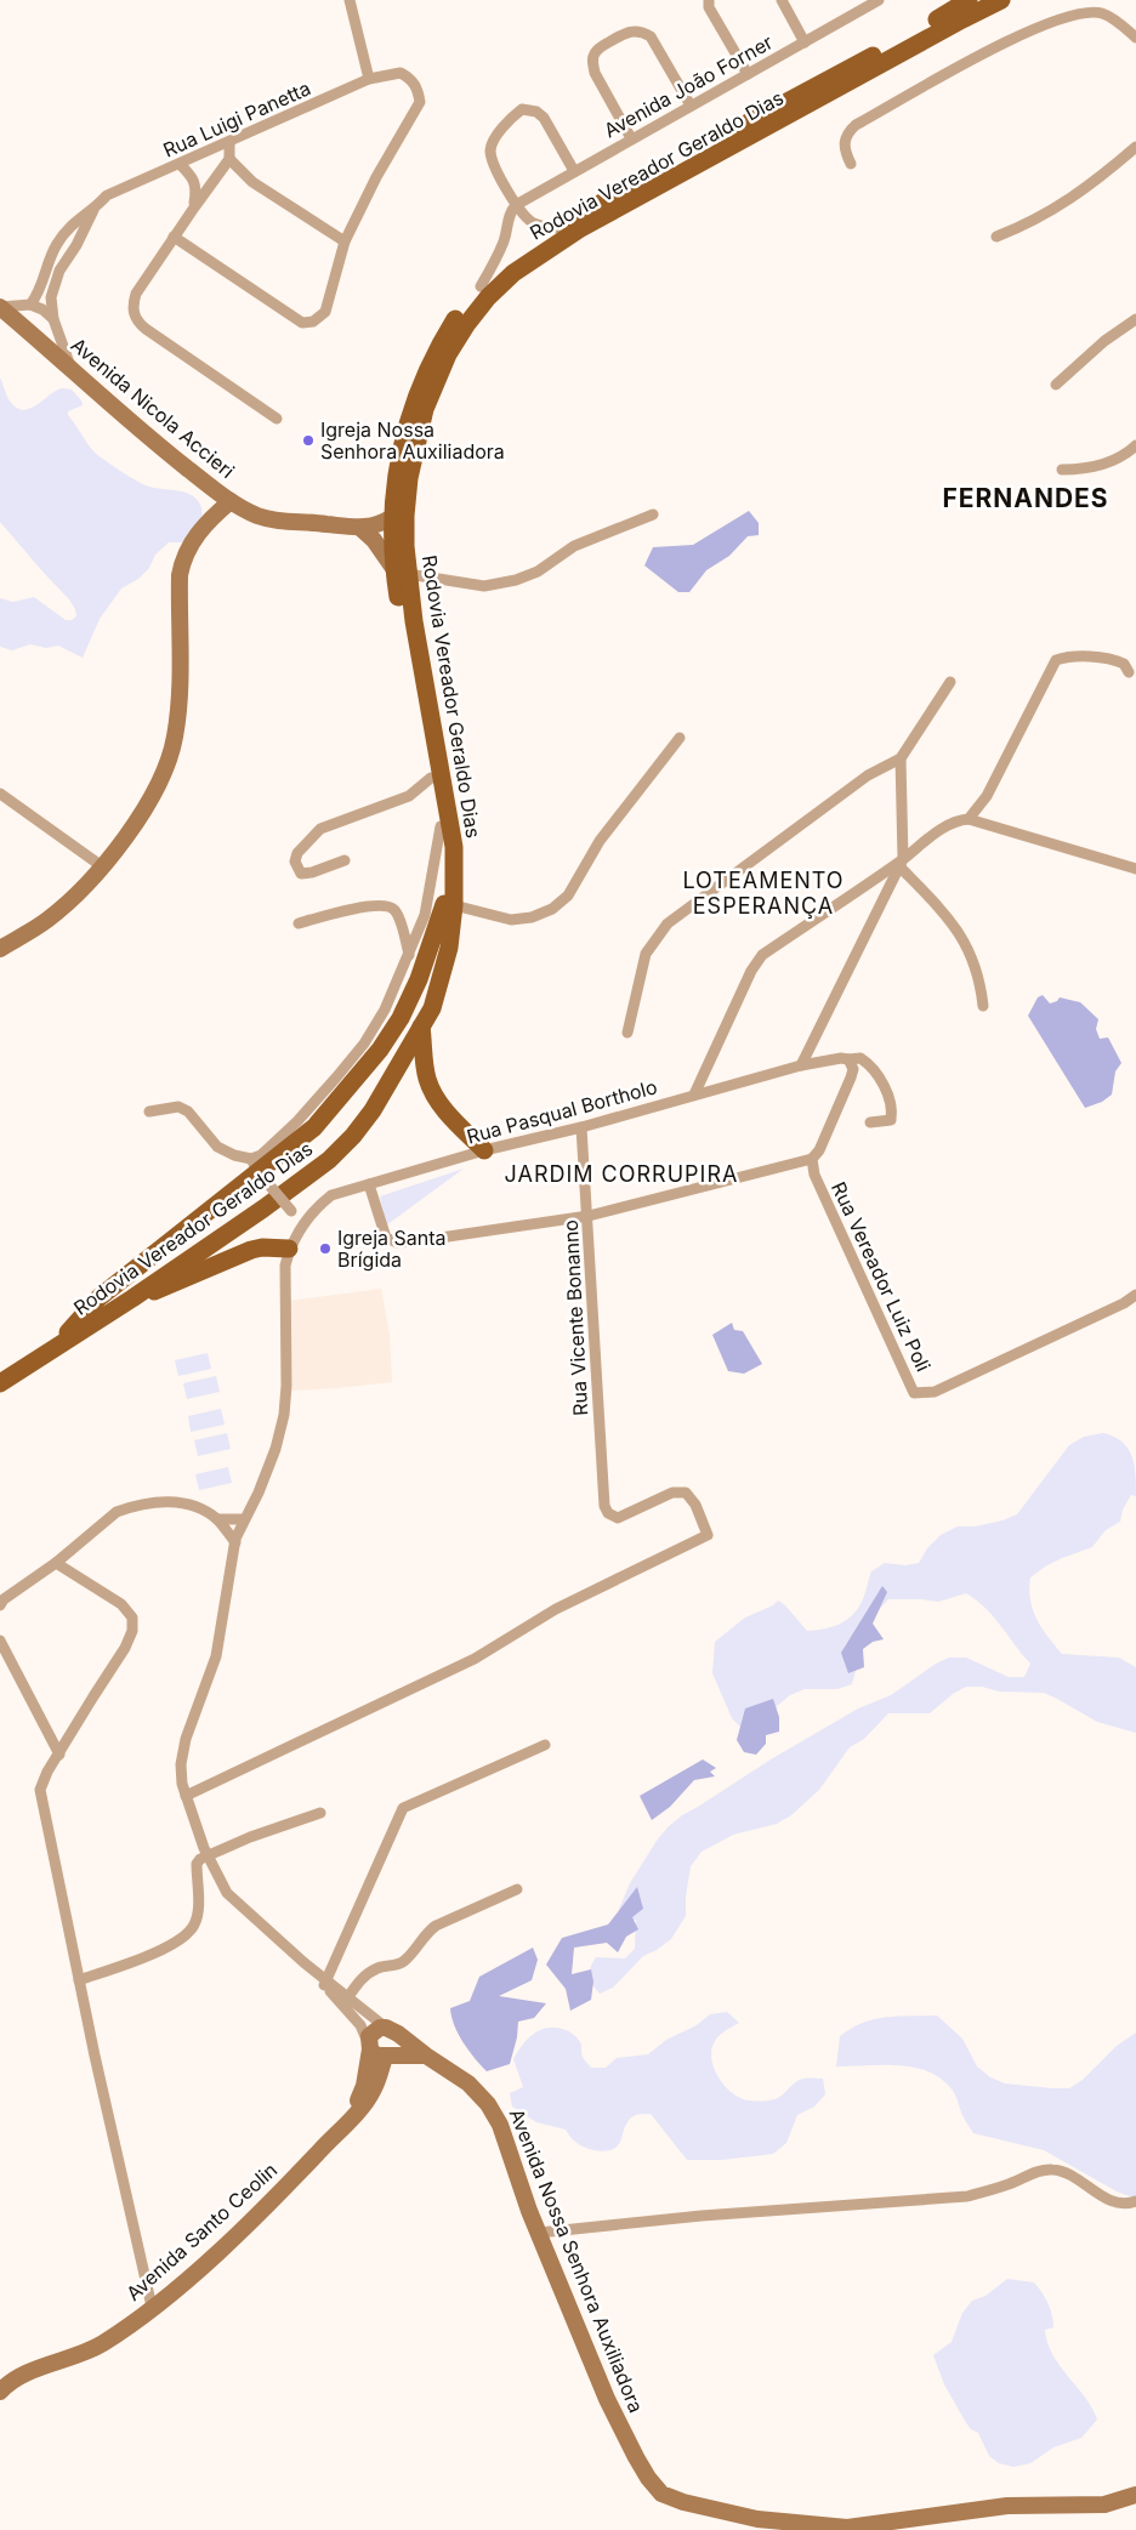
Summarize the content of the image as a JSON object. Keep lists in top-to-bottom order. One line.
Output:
{"streets":{"main road":["Rodovia Vereador Geraldo Dias"],"street":["Avenida João Forner","Rua Luigi Panetta","Avenida Nicola Accieri","Rua Pasqual Bortholo","Rua Vereador Luiz Poli","Rua Vicente Bonanno","Avenida Santo Ceolin","Avenida Nossa Senhora Auxiliadora"]},"crossings":[["Rua Luigi Panetta","Avenida Nicola Accieri"],["Rodovia Vereador Geraldo Dias","Avenida Nicola Accieri"],["Rua Pasqual Bortholo","Rua Vicente Bonanno"],["Avenida Santo Ceolin","Avenida Nossa Senhora Auxiliadora"]],"districts":["FERNANDES","LOTEAMENTO ESPERANÇA","JARDIM CORRUPIRA"],"places":["Igreja Nossa Senhora Auxiliadora","Igreja Santa Brígida"]}
